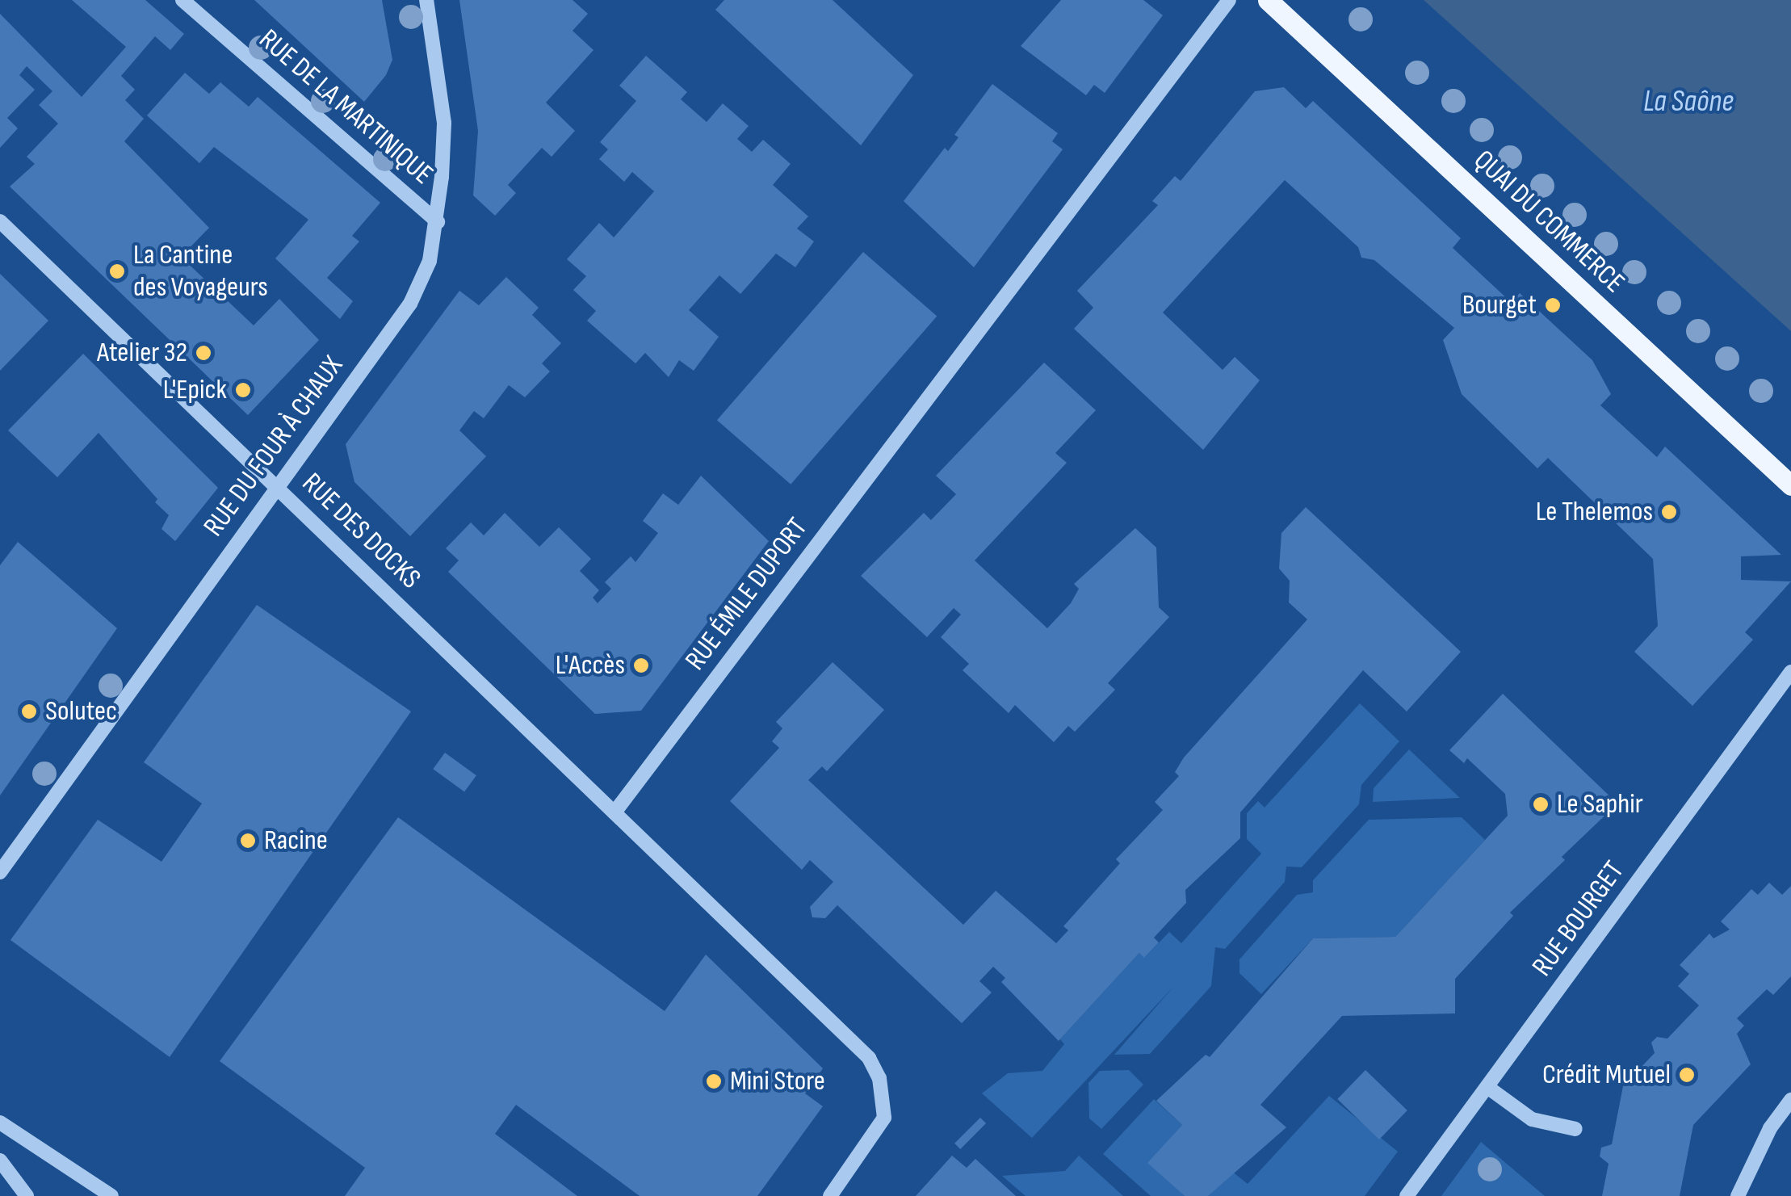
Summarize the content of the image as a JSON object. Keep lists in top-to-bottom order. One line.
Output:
{"streets":{"main road":["QUAI DU COMMERCE"],"street":["RUE DE LA MARTINIQUE","RUE DU FOUR À CHAUX","RUE DES DOCKS","RUE ÉMILE DUPORT","RUE BOURGET"]},"crossings":[["RUE DE LA MARTINIQUE","RUE DU FOUR À CHAUX"],["RUE DU FOUR À CHAUX","RUE DES DOCKS"],["RUE DES DOCKS","RUE ÉMILE DUPORT"]],"water":["La Saône"],"places":["La Cantine des Voyageurs","Bourget","Atelier 32","L'Epick","Le Thelemos","L'Accès","Solutec","Le Saphir","Racine","Crédit Mutuel","Mini Store"]}
